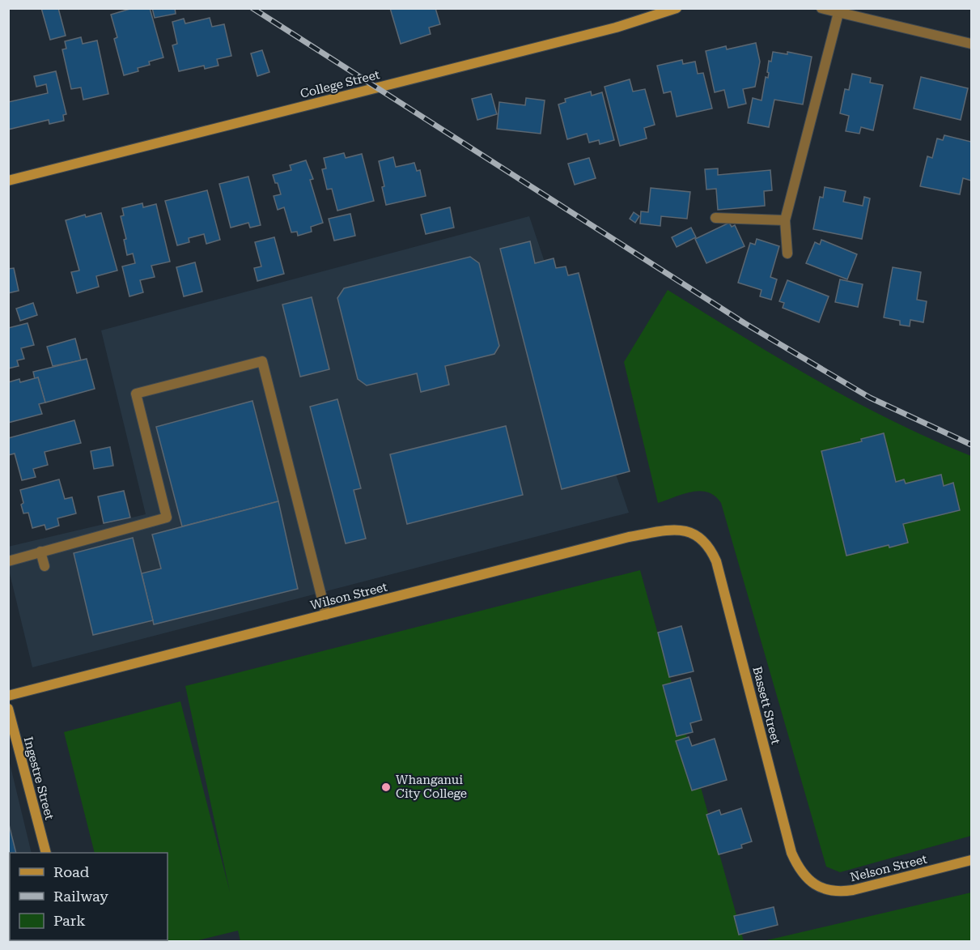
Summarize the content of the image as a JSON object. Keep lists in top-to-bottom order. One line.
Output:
{"streets":{"street":["College Street","Wilson Street","Bassett Street","Ingestre Street","Nelson Street"]},"crossings":[["Wilson Street","Bassett Street"],["Bassett Street","Nelson Street"]],"places":["Whanganui City College"],"legend":["Road","Railway","Park"]}
